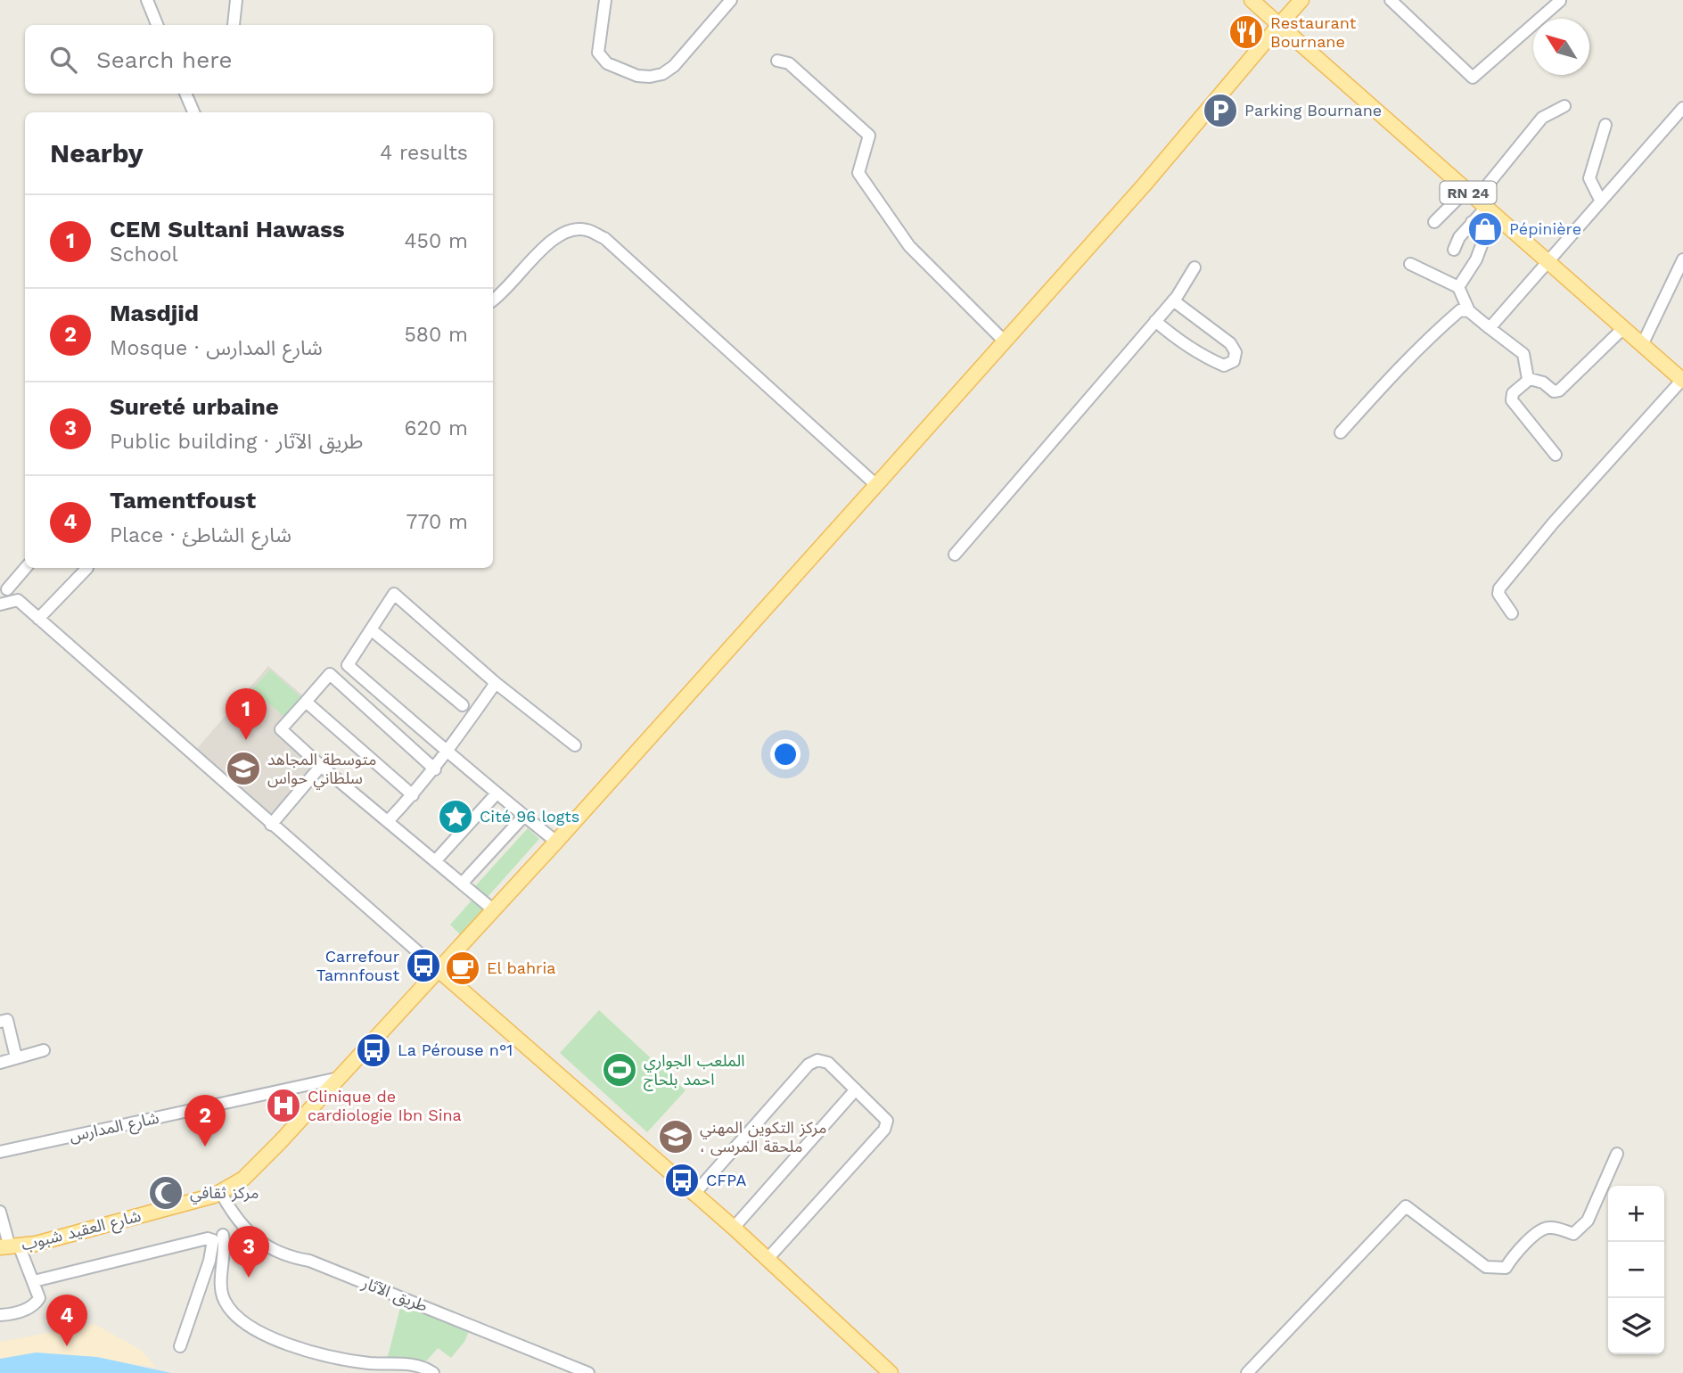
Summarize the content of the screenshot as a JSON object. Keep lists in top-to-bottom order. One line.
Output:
{"streets":{"main road":["RN 24","شارع العقيد شبوب"],"street":["شارع المدارس","طريق الآثار"]},"crossings":[["RN 24","شارع العقيد شبوب"],["شارع المدارس","شارع العقيد شبوب"],["شارع العقيد شبوب","طريق الآثار"]],"places":{"restaurant":["Restaurant Bournane"],"parking":["Parking Bournane"],"shop":["Pépinière"],"school or university":["متوسطة المجاهد سلطاني حواس","مركز التكوين المهني ، ملحقة المرسى"],"place":["Cité 96 logts"],"bus stop":["Carrefour Tamnfoust","La Pérouse n°1","CFPA"],"cafe":["El bahria"],"sports":["الملعب الجواري احمد بلحاج"],"hospital":["Clinique de cardiologie Ibn Sina"],"mosque":["مركز ثقافي"]},"north":"top left","page":{"search":"Search here","heading":["Nearby","4 results"],"list":[{"mark":"1","name":"CEM Sultani Hawass","note":"School","value":"450 m"},{"mark":"2","name":"Masdjid","note":"Mosque · شارع المدارس","value":"580 m"},{"mark":"3","name":"Sureté urbaine","note":"Public building · طريق الآثار","value":"620 m"},{"mark":"4","name":"Tamentfoust","note":"Place · شارع الشاطئ","value":"770 m"}],"pins":["1","2","3","4"],"map_buttons":["+","−"]}}
